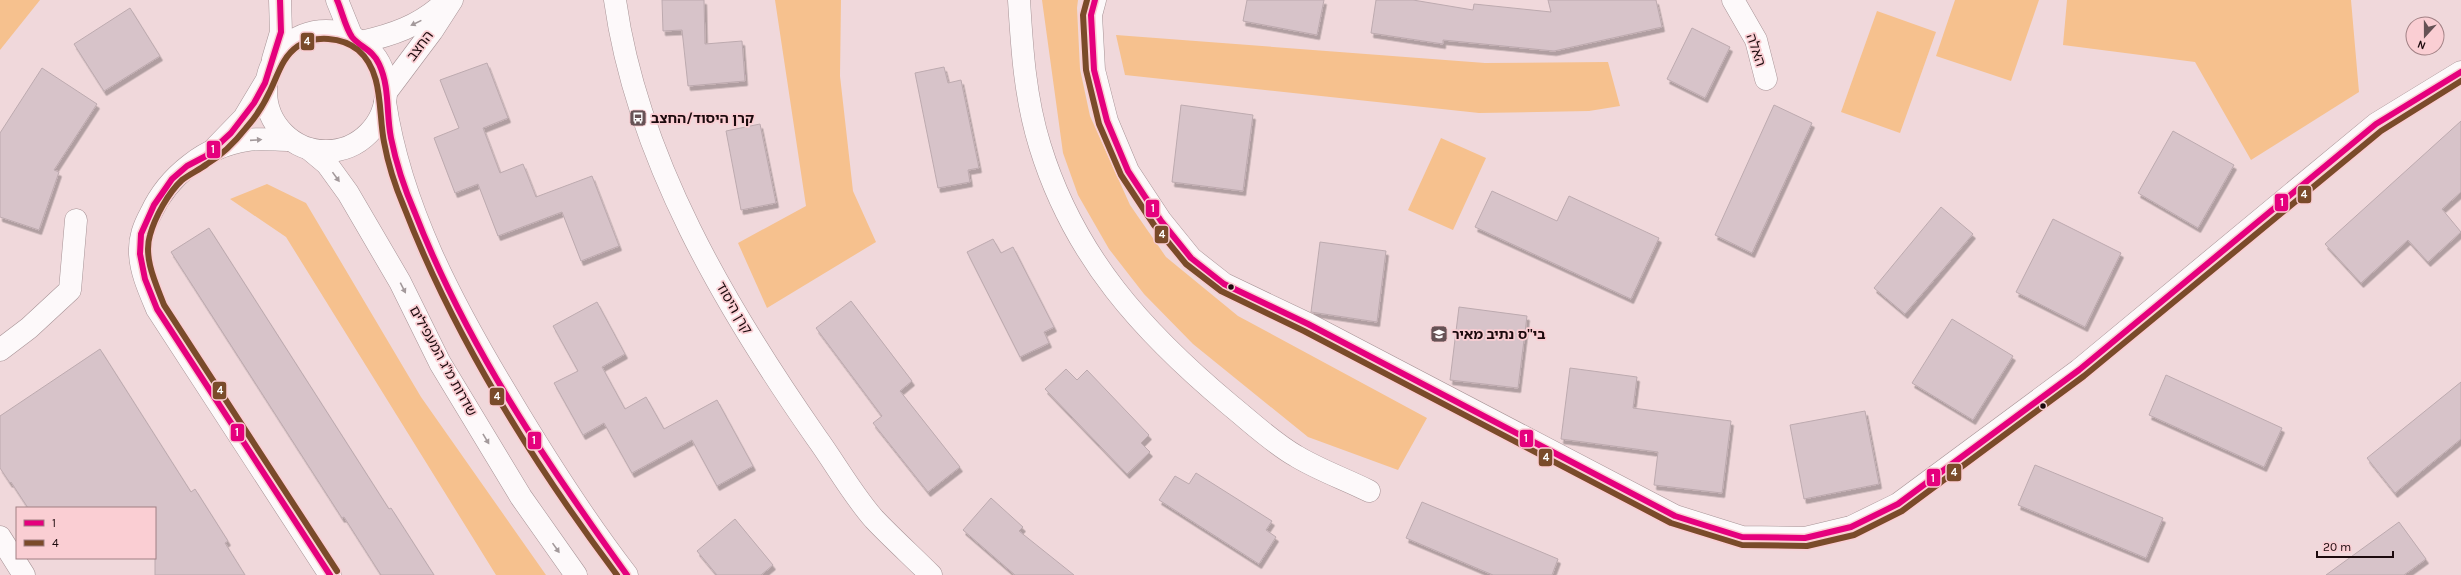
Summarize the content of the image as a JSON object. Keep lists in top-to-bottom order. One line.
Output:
{"streets":{"street":["החצב","האלה","קרן היסוד","שדרות מ\"ג המעפילים"]},"crossings":[["החצב","שדרות מ\"ג המעפילים"]],"one_way":["החצב"],"places":{"bus stop":["קרן היסוד/החצב"],"school or university":["בי\"ס נתיב מאיר"]},"lines":["transit line 1","transit line 4"],"legend":["1","4"],"scale_bar":"20 m","north":"bottom"}
